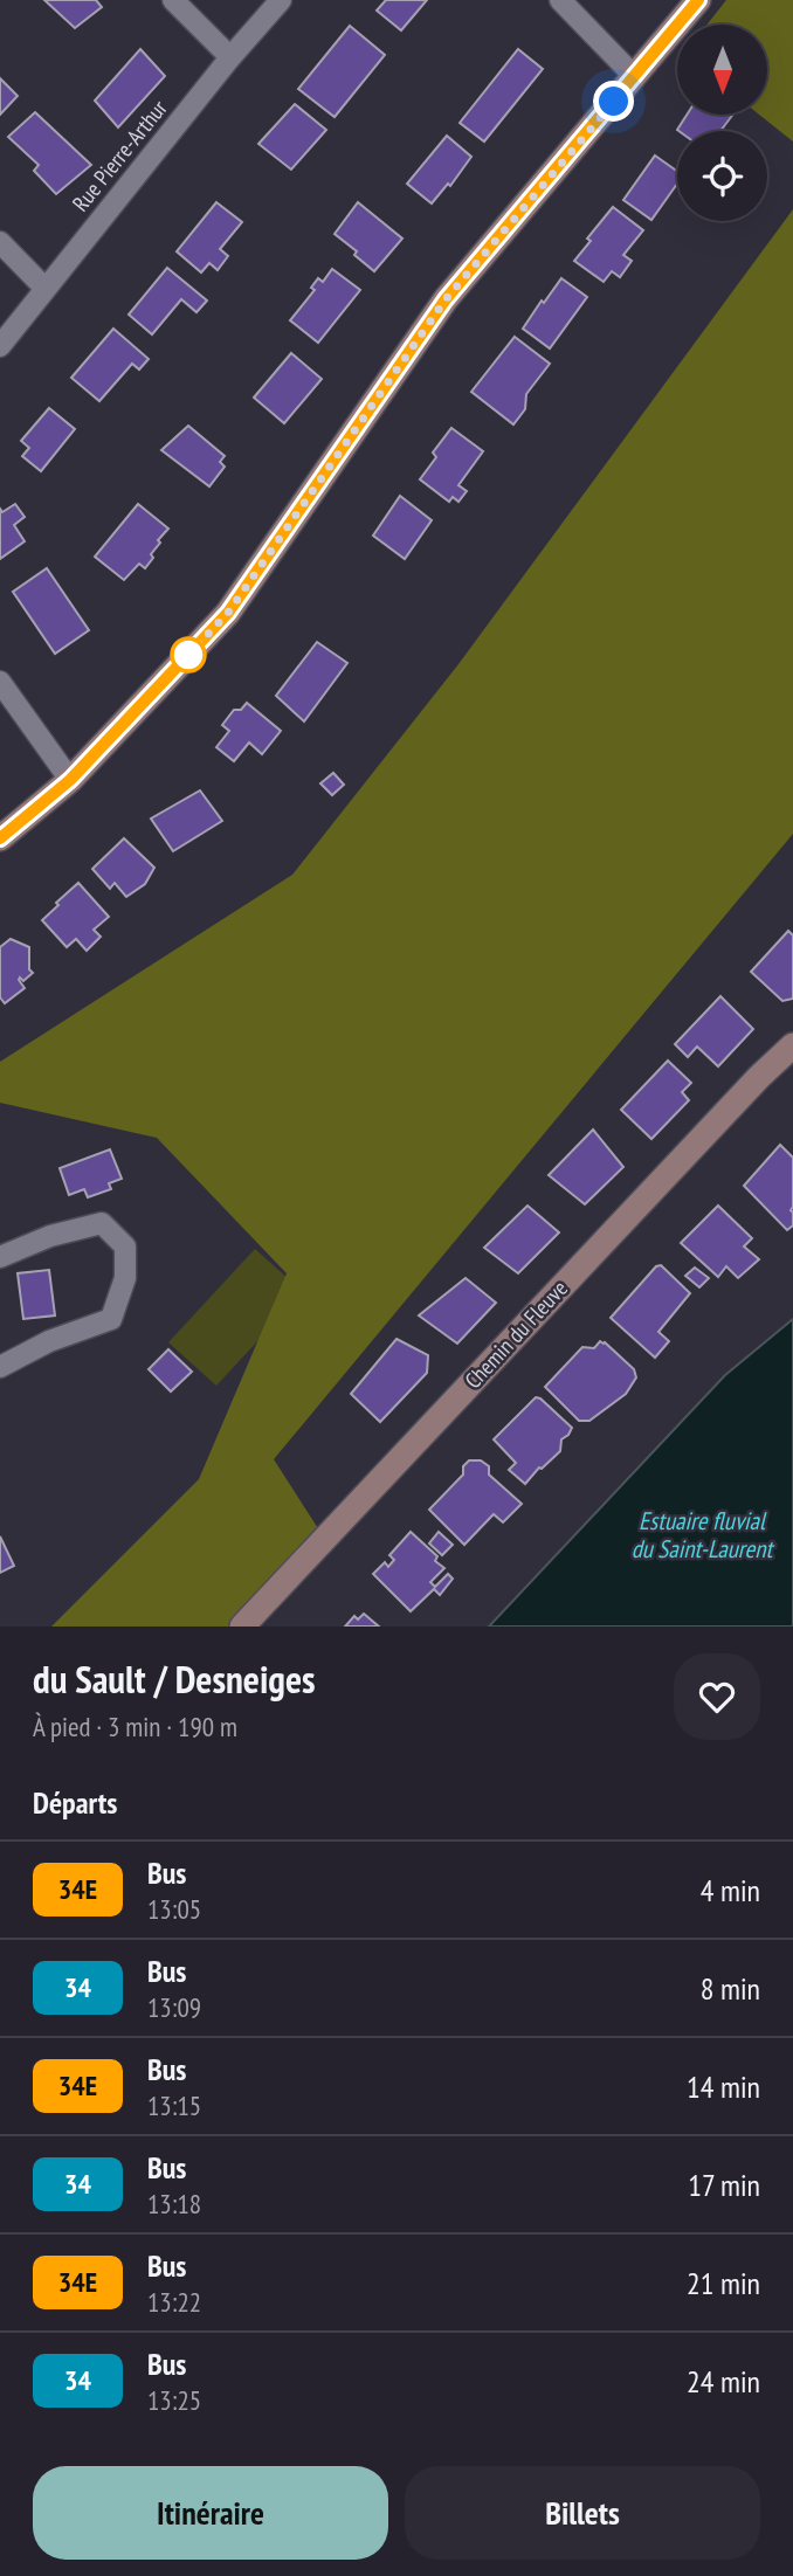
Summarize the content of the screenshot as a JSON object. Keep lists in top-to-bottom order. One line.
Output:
{"streets":{"street":["Rue Pierre-Arthur","Chemin du Fleuve"]},"water":["Estuaire fluvial du Saint-Laurent"],"lines":["bus line 34E"],"north":"bottom","page":{"heading":[["du Sault / Desneiges","À pied · 3 min · 190 m"],"Départs"],"list":[{"mark":"34E","name":"Bus","note":"13:05","value":"4 min"},{"mark":"34","name":"Bus","note":"13:09","value":"8 min"},{"mark":"34E","name":"Bus","note":"13:15","value":"14 min"},{"mark":"34","name":"Bus","note":"13:18","value":"17 min"},{"mark":"34E","name":"Bus","note":"13:22","value":"21 min"},{"mark":"34","name":"Bus","note":"13:25","value":"24 min"}],"buttons":["Itinéraire","Billets"]}}
